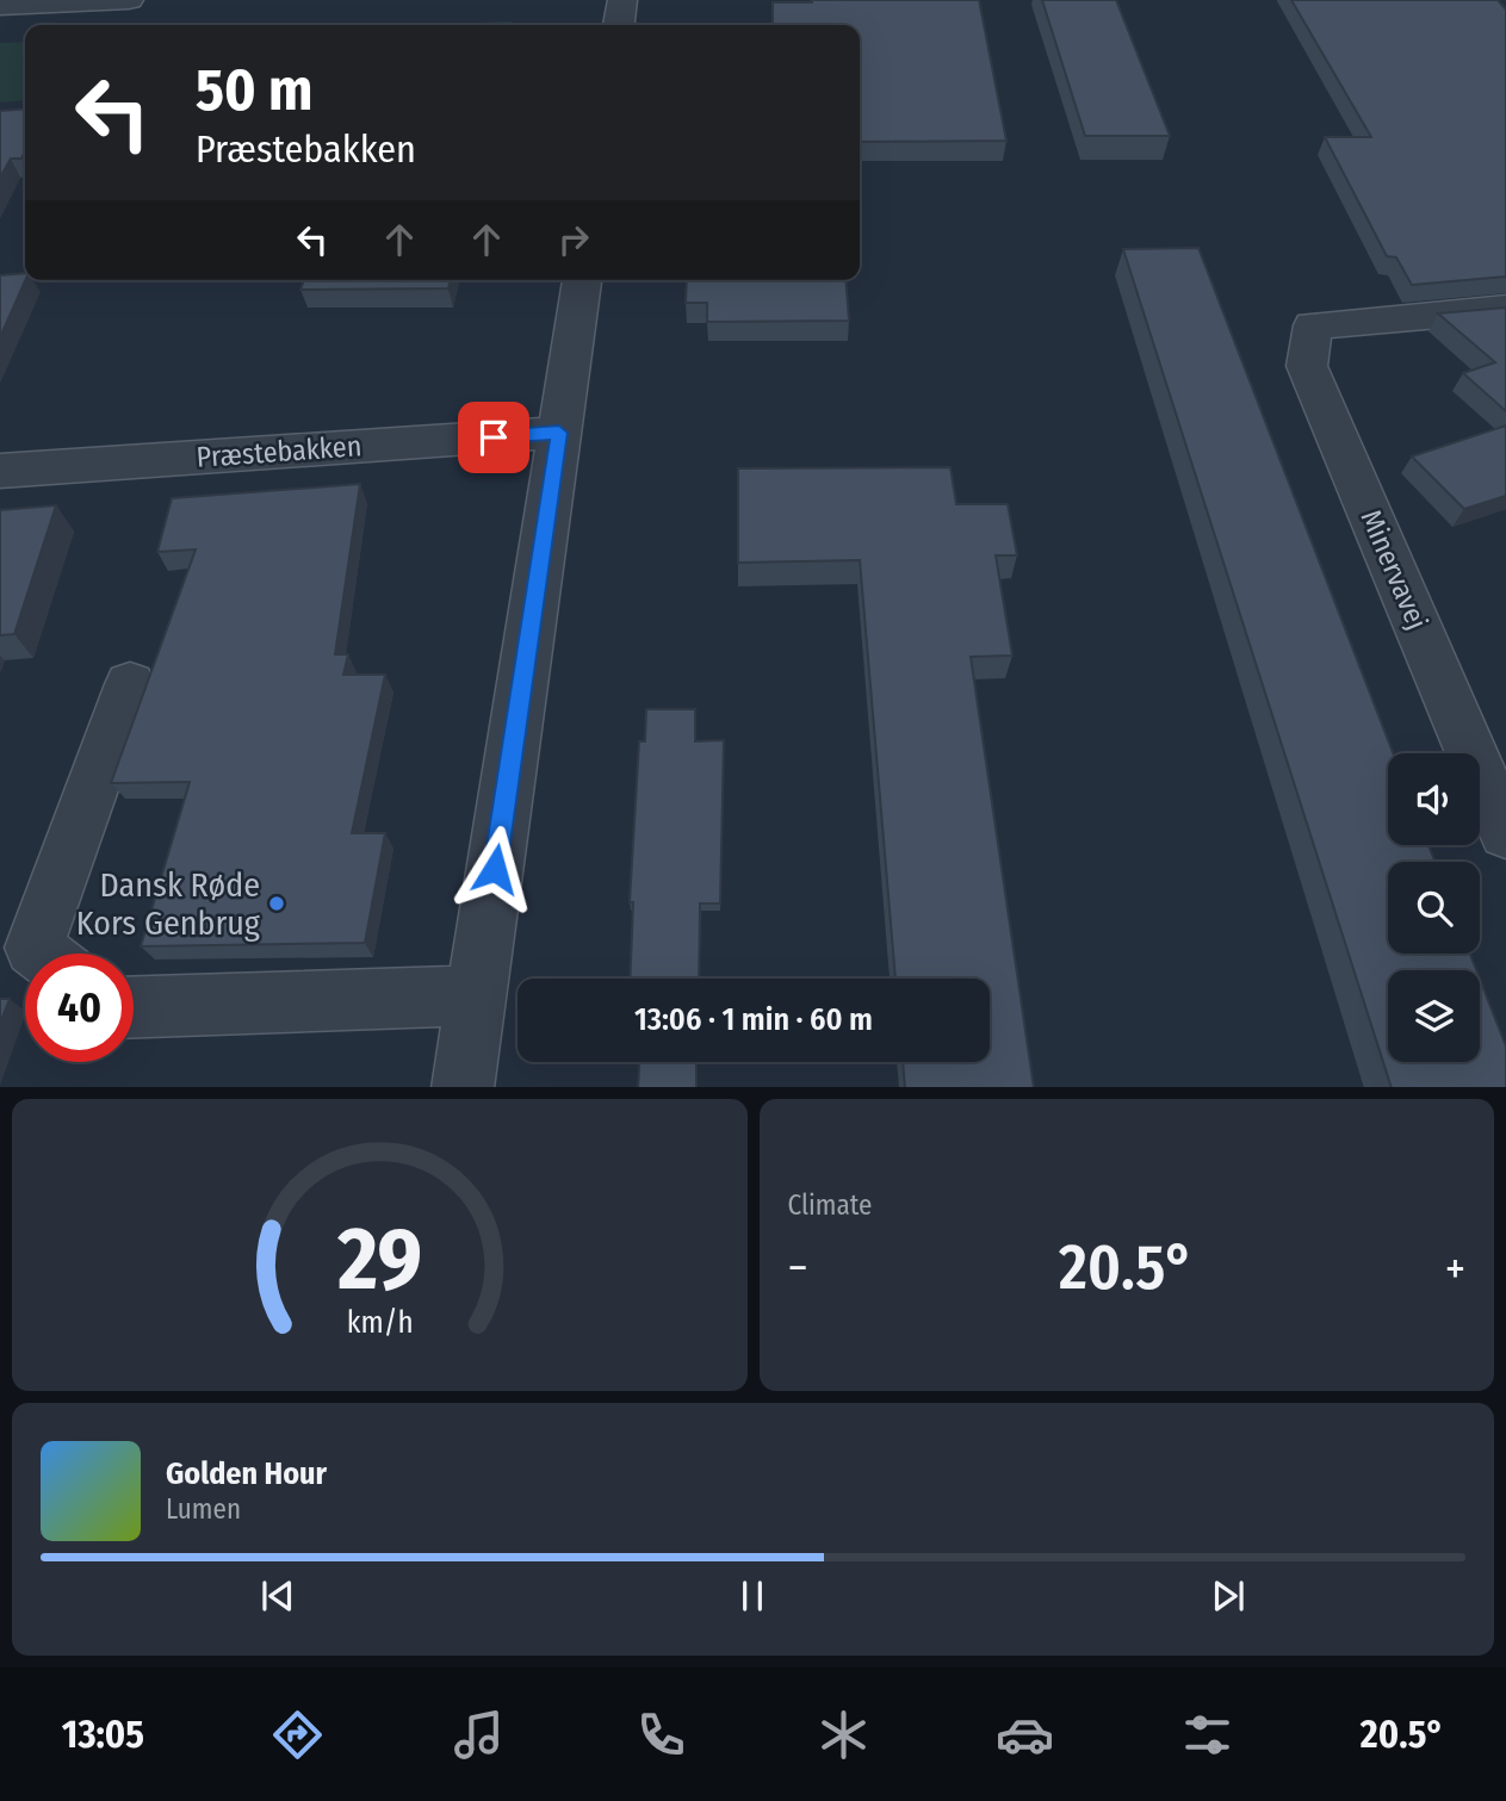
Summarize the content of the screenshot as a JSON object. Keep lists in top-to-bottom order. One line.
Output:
{"streets":{"street":["Præstebakken","Minervavej"]},"places":["Dansk Røde Kors Genbrug"],"page":{"turn":["50 m","Præstebakken"],"limit":"40","trip":"13:06 · 1 min · 60 m","tile":"Climate","heat":["−","20.5°","+"],"song":["Golden Hour","Lumen"],"tabs":["13:05","20.5°"],"gauge":["29","km/h"]}}
